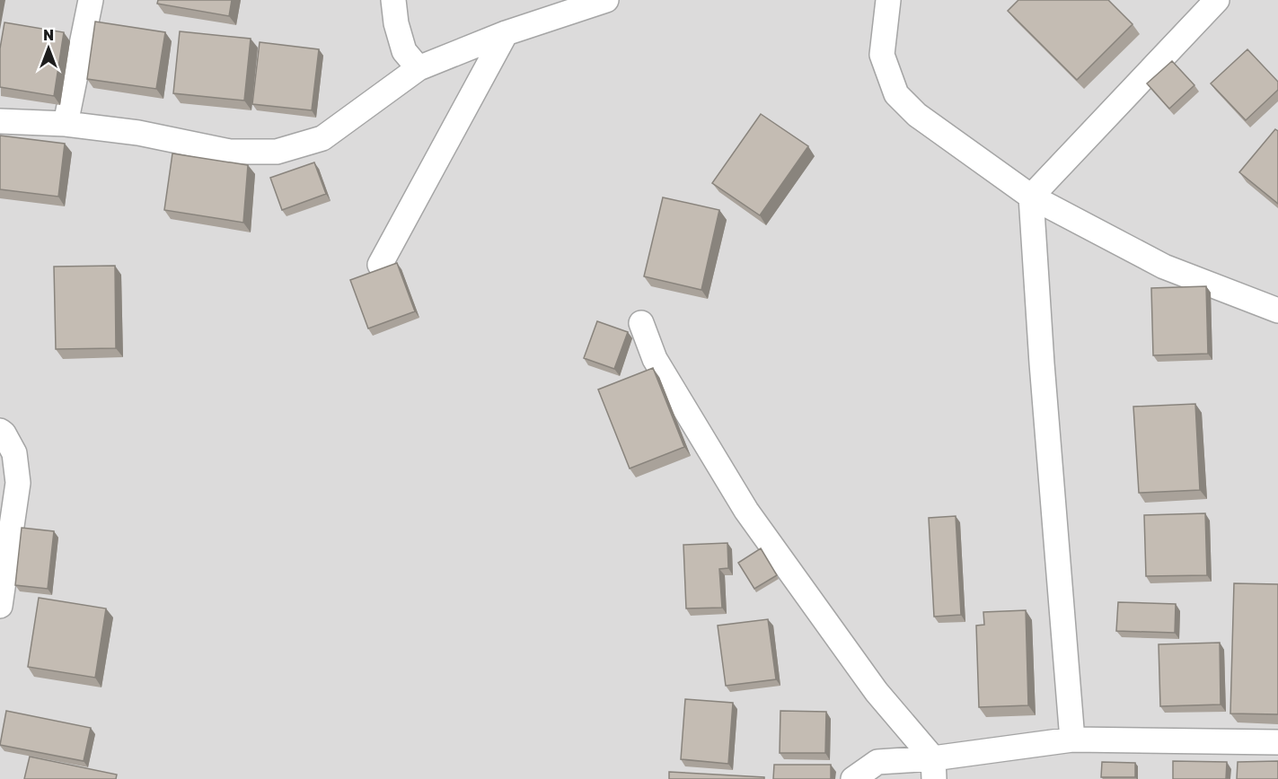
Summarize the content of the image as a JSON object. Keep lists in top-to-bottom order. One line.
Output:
{"north":"top"}
